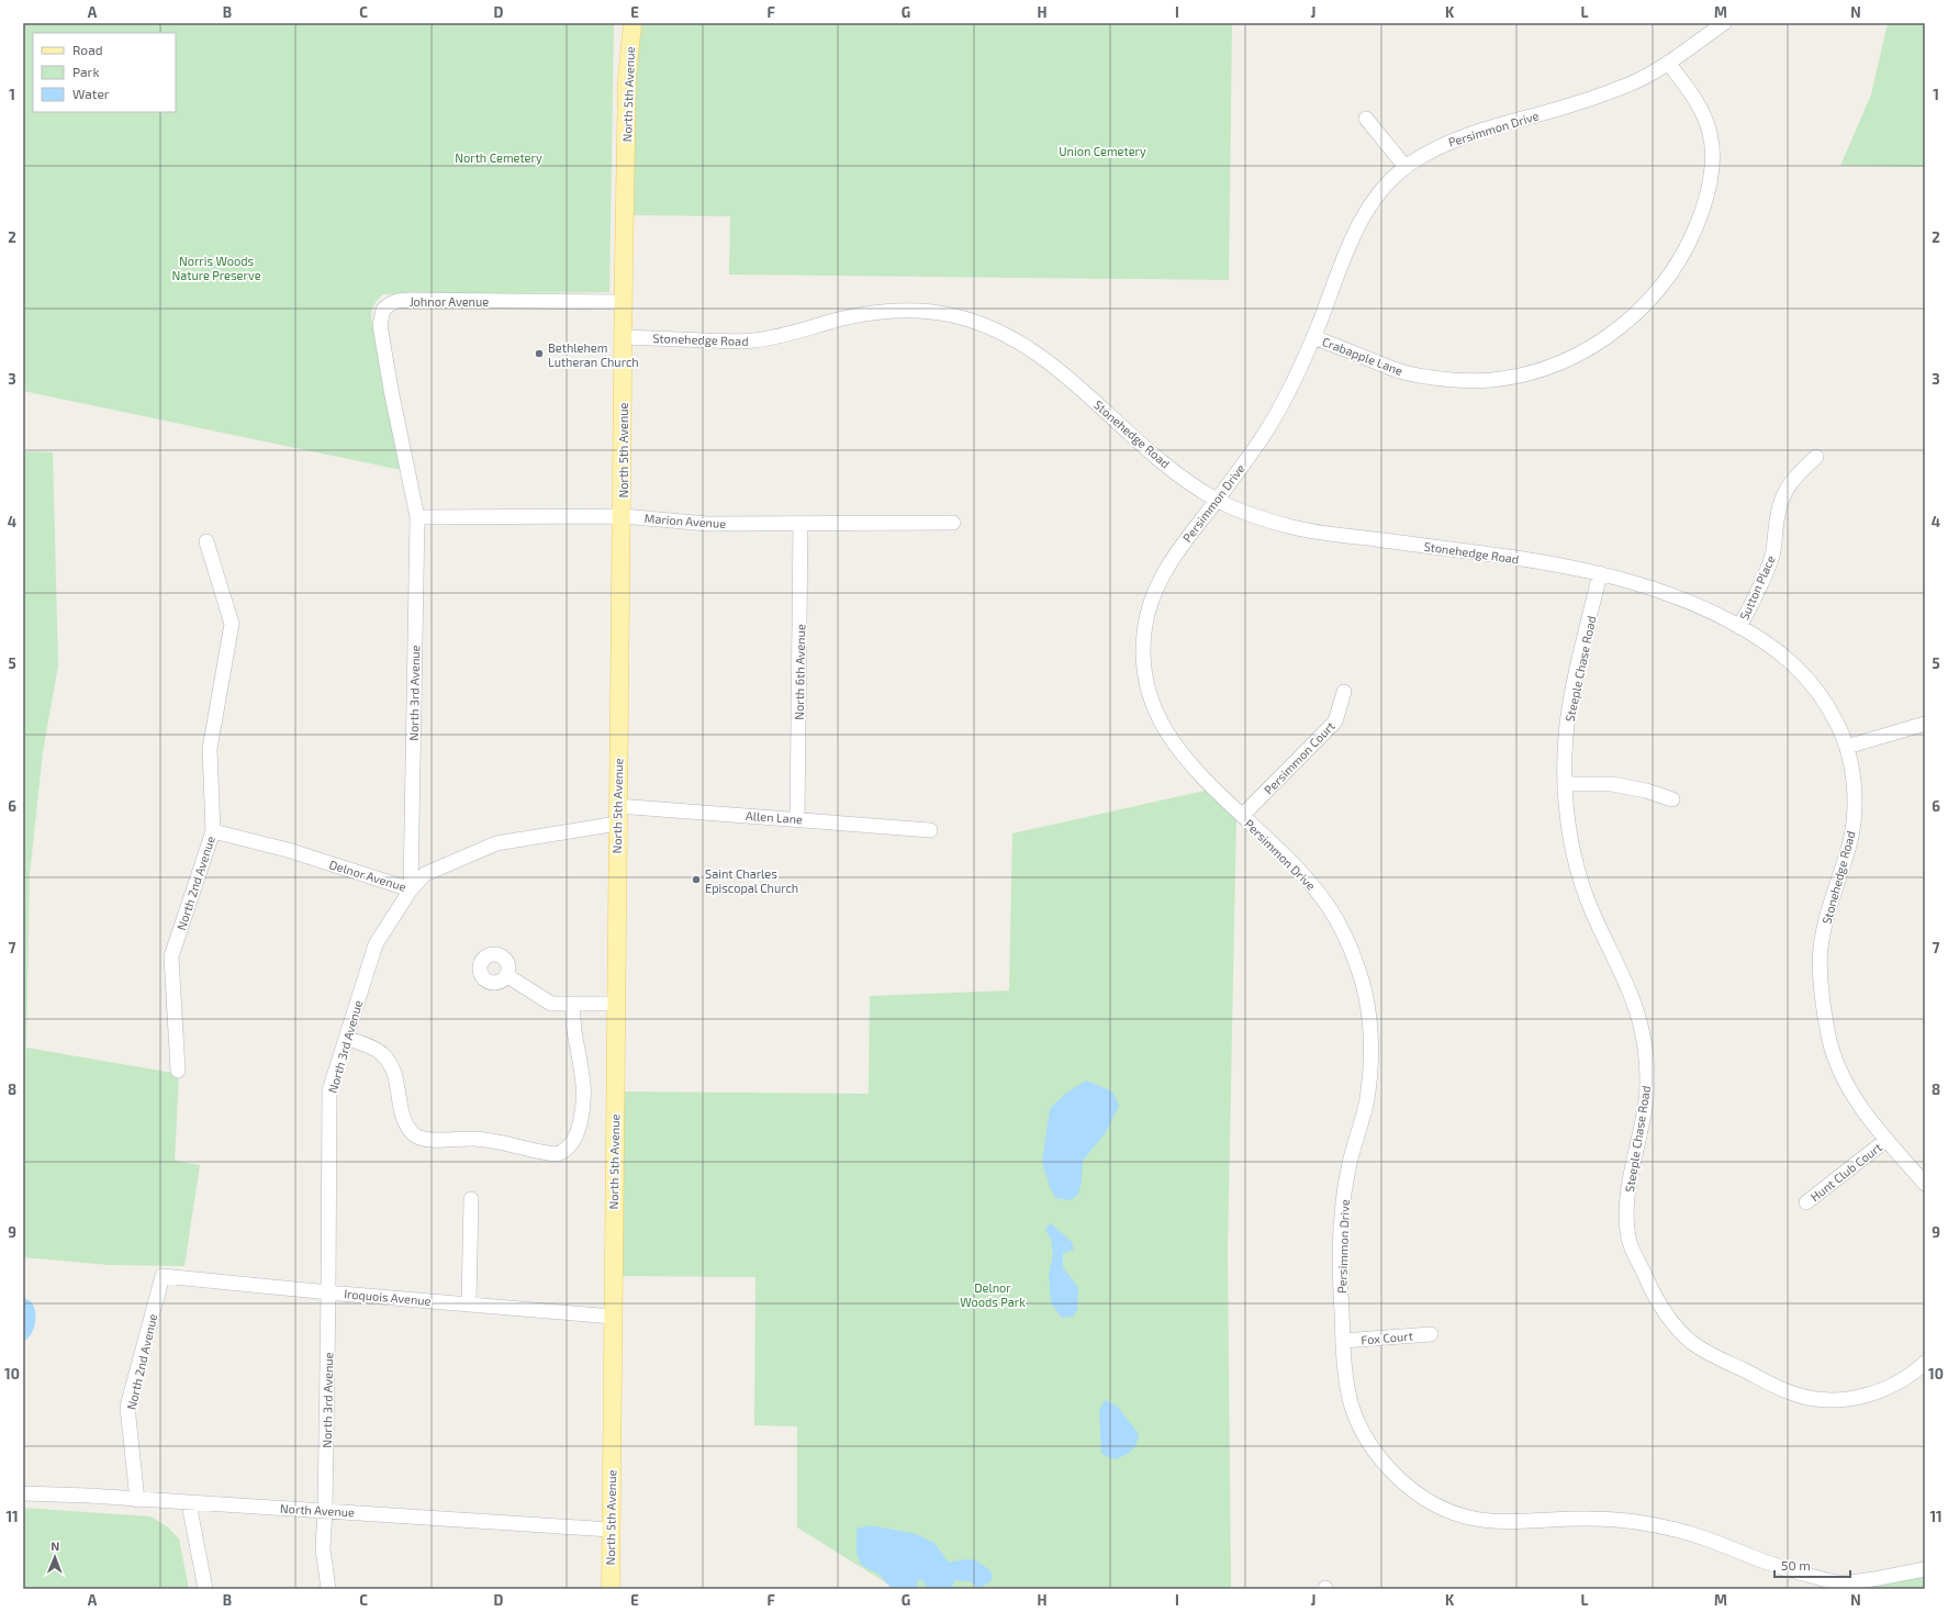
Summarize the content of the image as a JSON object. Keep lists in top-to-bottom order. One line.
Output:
{"streets":{"main road":["North 5th Avenue"],"street":["Persimmon Drive","Johnor Avenue","Stonehedge Road","Crabapple Lane","Marion Avenue","Sutton Place","Steeple Chase Road","North 6th Avenue","North 3rd Avenue","Persimmon Court","Allen Lane","Delnor Avenue","North 2nd Avenue","Hunt Club Court","Iroquois Avenue","Fox Court","North Avenue"]},"crossings":[["North 5th Avenue","Johnor Avenue"],["North 5th Avenue","Stonehedge Road"],["North 5th Avenue","Marion Avenue"],["North 5th Avenue","Allen Lane"],["North 5th Avenue","Delnor Avenue"],["North 5th Avenue","Iroquois Avenue"],["North 5th Avenue","North Avenue"],["Persimmon Drive","Stonehedge Road"],["Persimmon Drive","Crabapple Lane"],["Persimmon Drive","Persimmon Court"],["Persimmon Drive","Fox Court"],["Johnor Avenue","Marion Avenue"],["Johnor Avenue","North 3rd Avenue"],["Stonehedge Road","Sutton Place"],["Stonehedge Road","Steeple Chase Road"],["Stonehedge Road","Hunt Club Court"],["Marion Avenue","North 6th Avenue"],["Marion Avenue","North 3rd Avenue"],["North 6th Avenue","Allen Lane"],["North 3rd Avenue","Delnor Avenue"],["North 3rd Avenue","Iroquois Avenue"],["North 3rd Avenue","North Avenue"],["Delnor Avenue","North 2nd Avenue"],["North 2nd Avenue","Iroquois Avenue"],["North 2nd Avenue","North Avenue"]],"parks":["Union Cemetery","North Cemetery","Norris Woods Nature Preserve","Delnor Woods Park"],"places":["Bethlehem Lutheran Church","Saint Charles Episcopal Church"],"legend":["Road","Park","Water"],"scale_bar":"50 m","north":"top","grid":{"columns":["A","B","C","D","E","F","G","H","I","J","K","L","M","N"],"rows":["1","2","3","4","5","6","7","8","9","10","11"]}}
